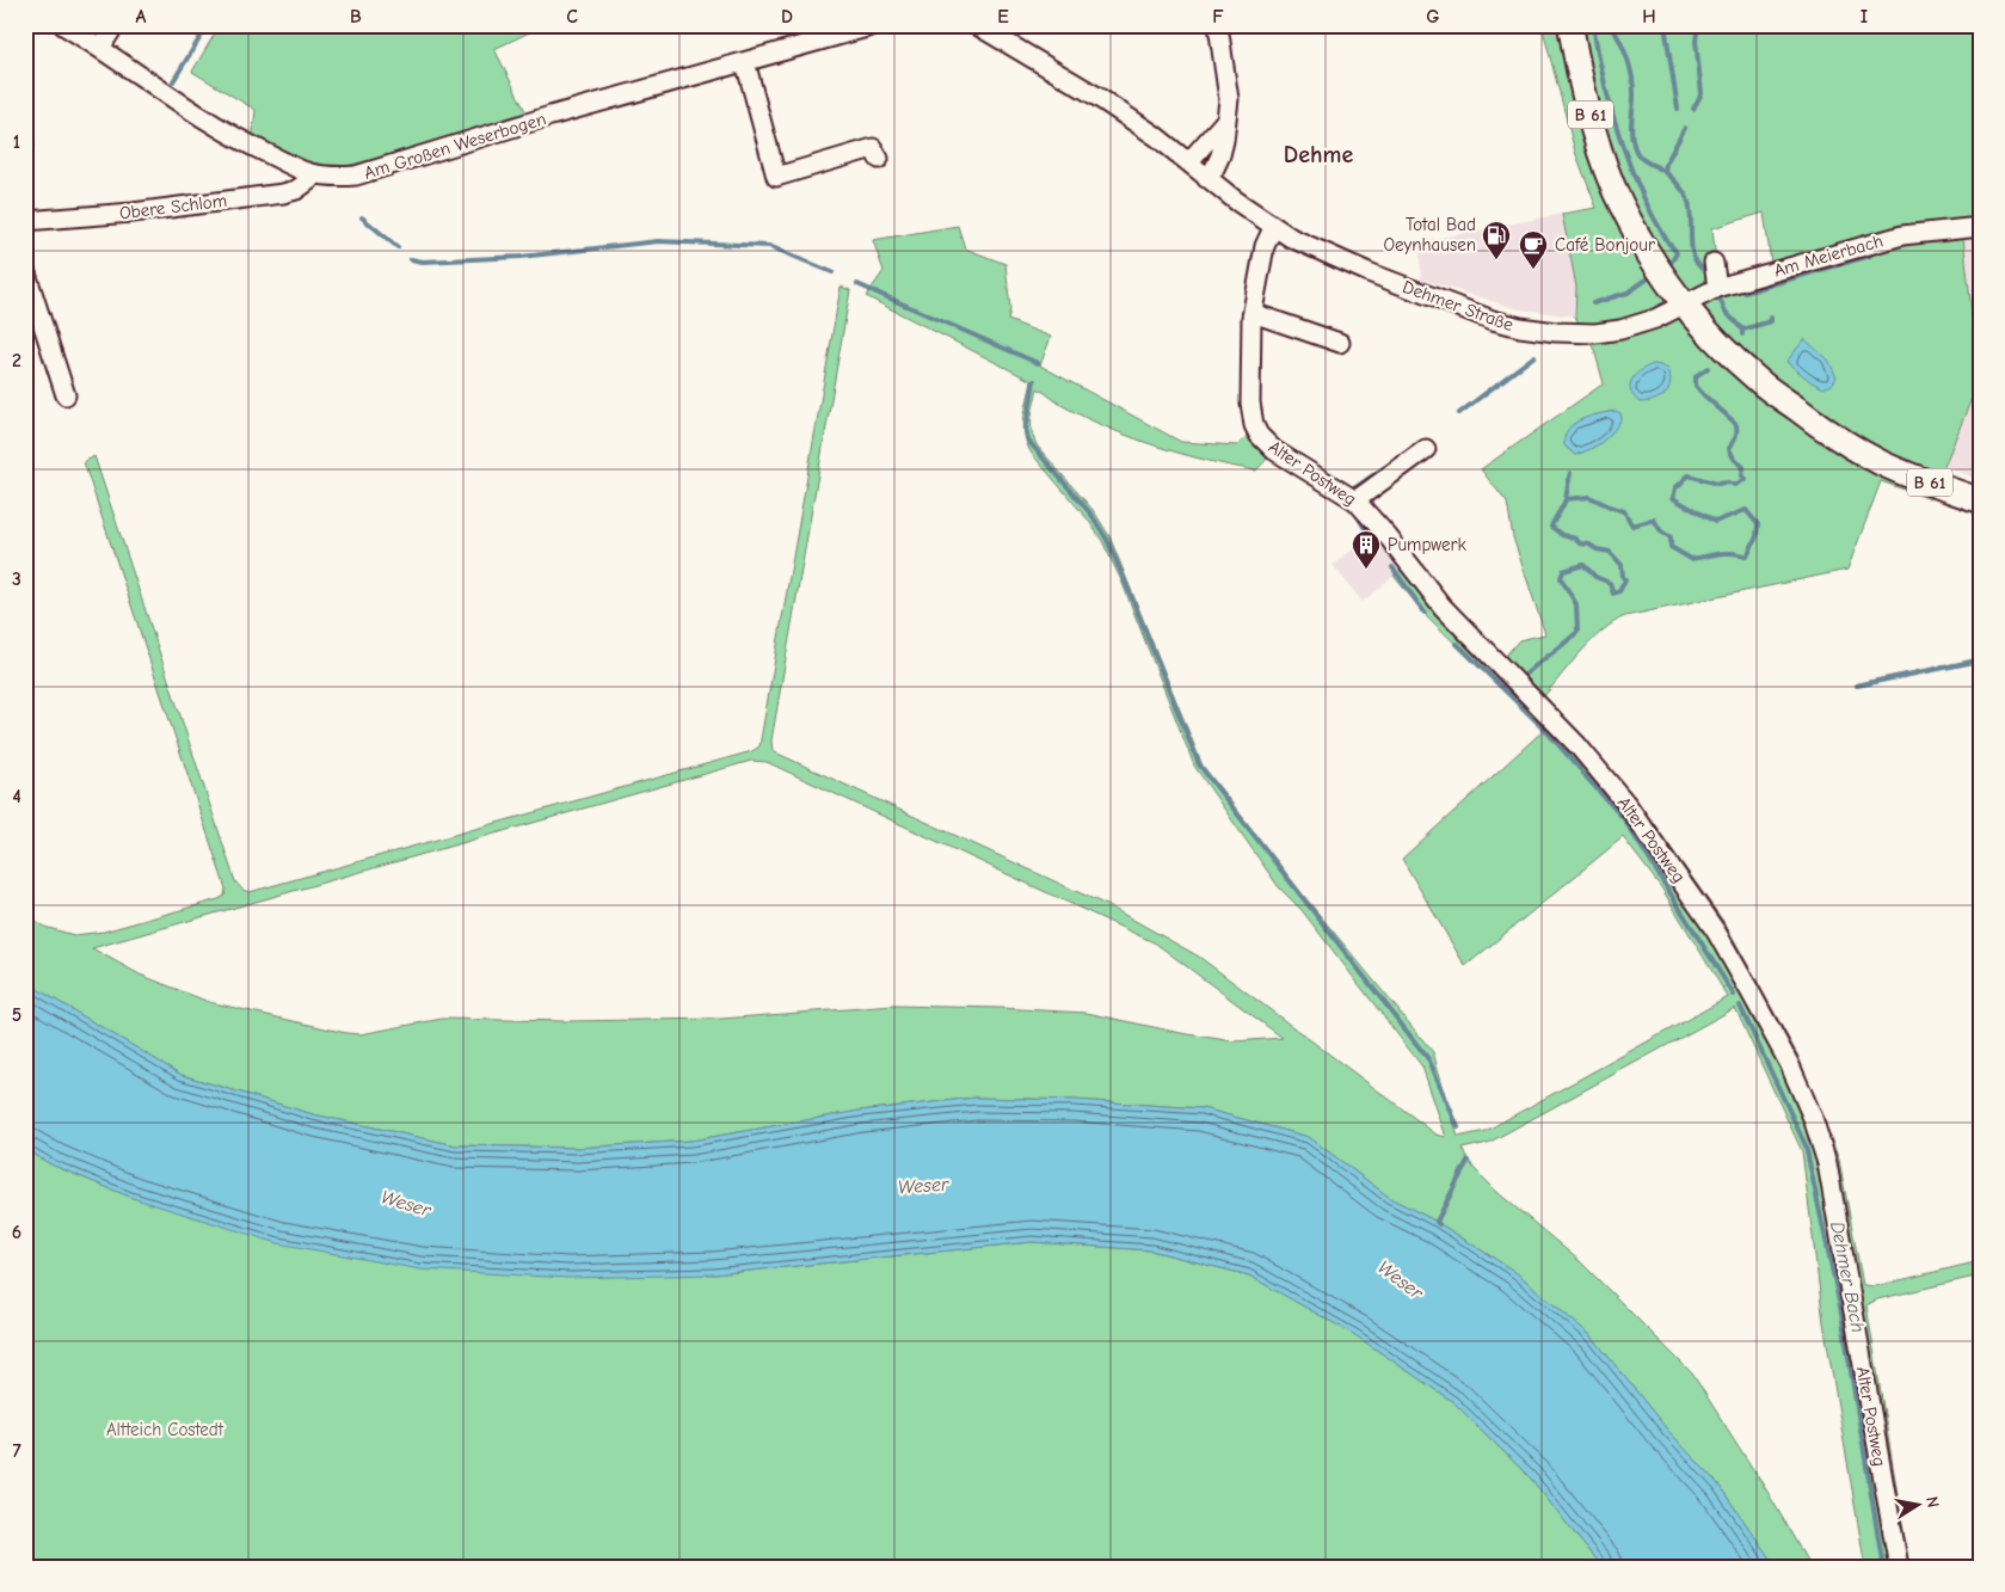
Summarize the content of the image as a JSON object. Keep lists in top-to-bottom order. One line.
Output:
{"streets":{"main road":["B 61"],"street":["Am Großen Weserbogen","Obere Schlom","Am Meierbach","Dehmer Straße","Alter Postweg"]},"crossings":[["B 61","Am Meierbach"],["B 61","Dehmer Straße"],["Am Großen Weserbogen","Obere Schlom"],["Am Meierbach","Dehmer Straße"],["Dehmer Straße","Alter Postweg"]],"districts":["Dehme"],"water":["Weser","Dehmer Bach"],"parks":["Altteich Costedt"],"places":{"fuel station":["Total Bad Oeynhausen"],"cafe":["Café Bonjour"],"building":["Pumpwerk"]},"north":"right","grid":{"columns":["A","B","C","D","E","F","G","H","I"],"rows":["1","2","3","4","5","6","7"]}}
